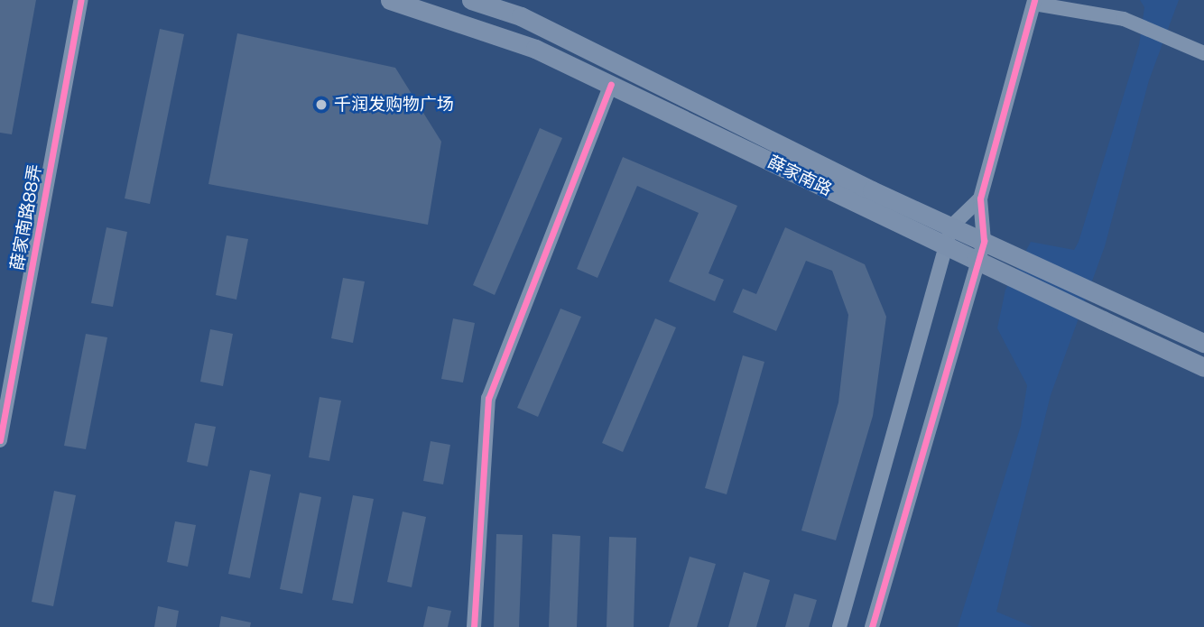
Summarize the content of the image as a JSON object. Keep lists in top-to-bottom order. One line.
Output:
{"streets":{"main road":["薛家南路"],"street":["薛家南路88弄"]},"places":["千润发购物广场"]}
